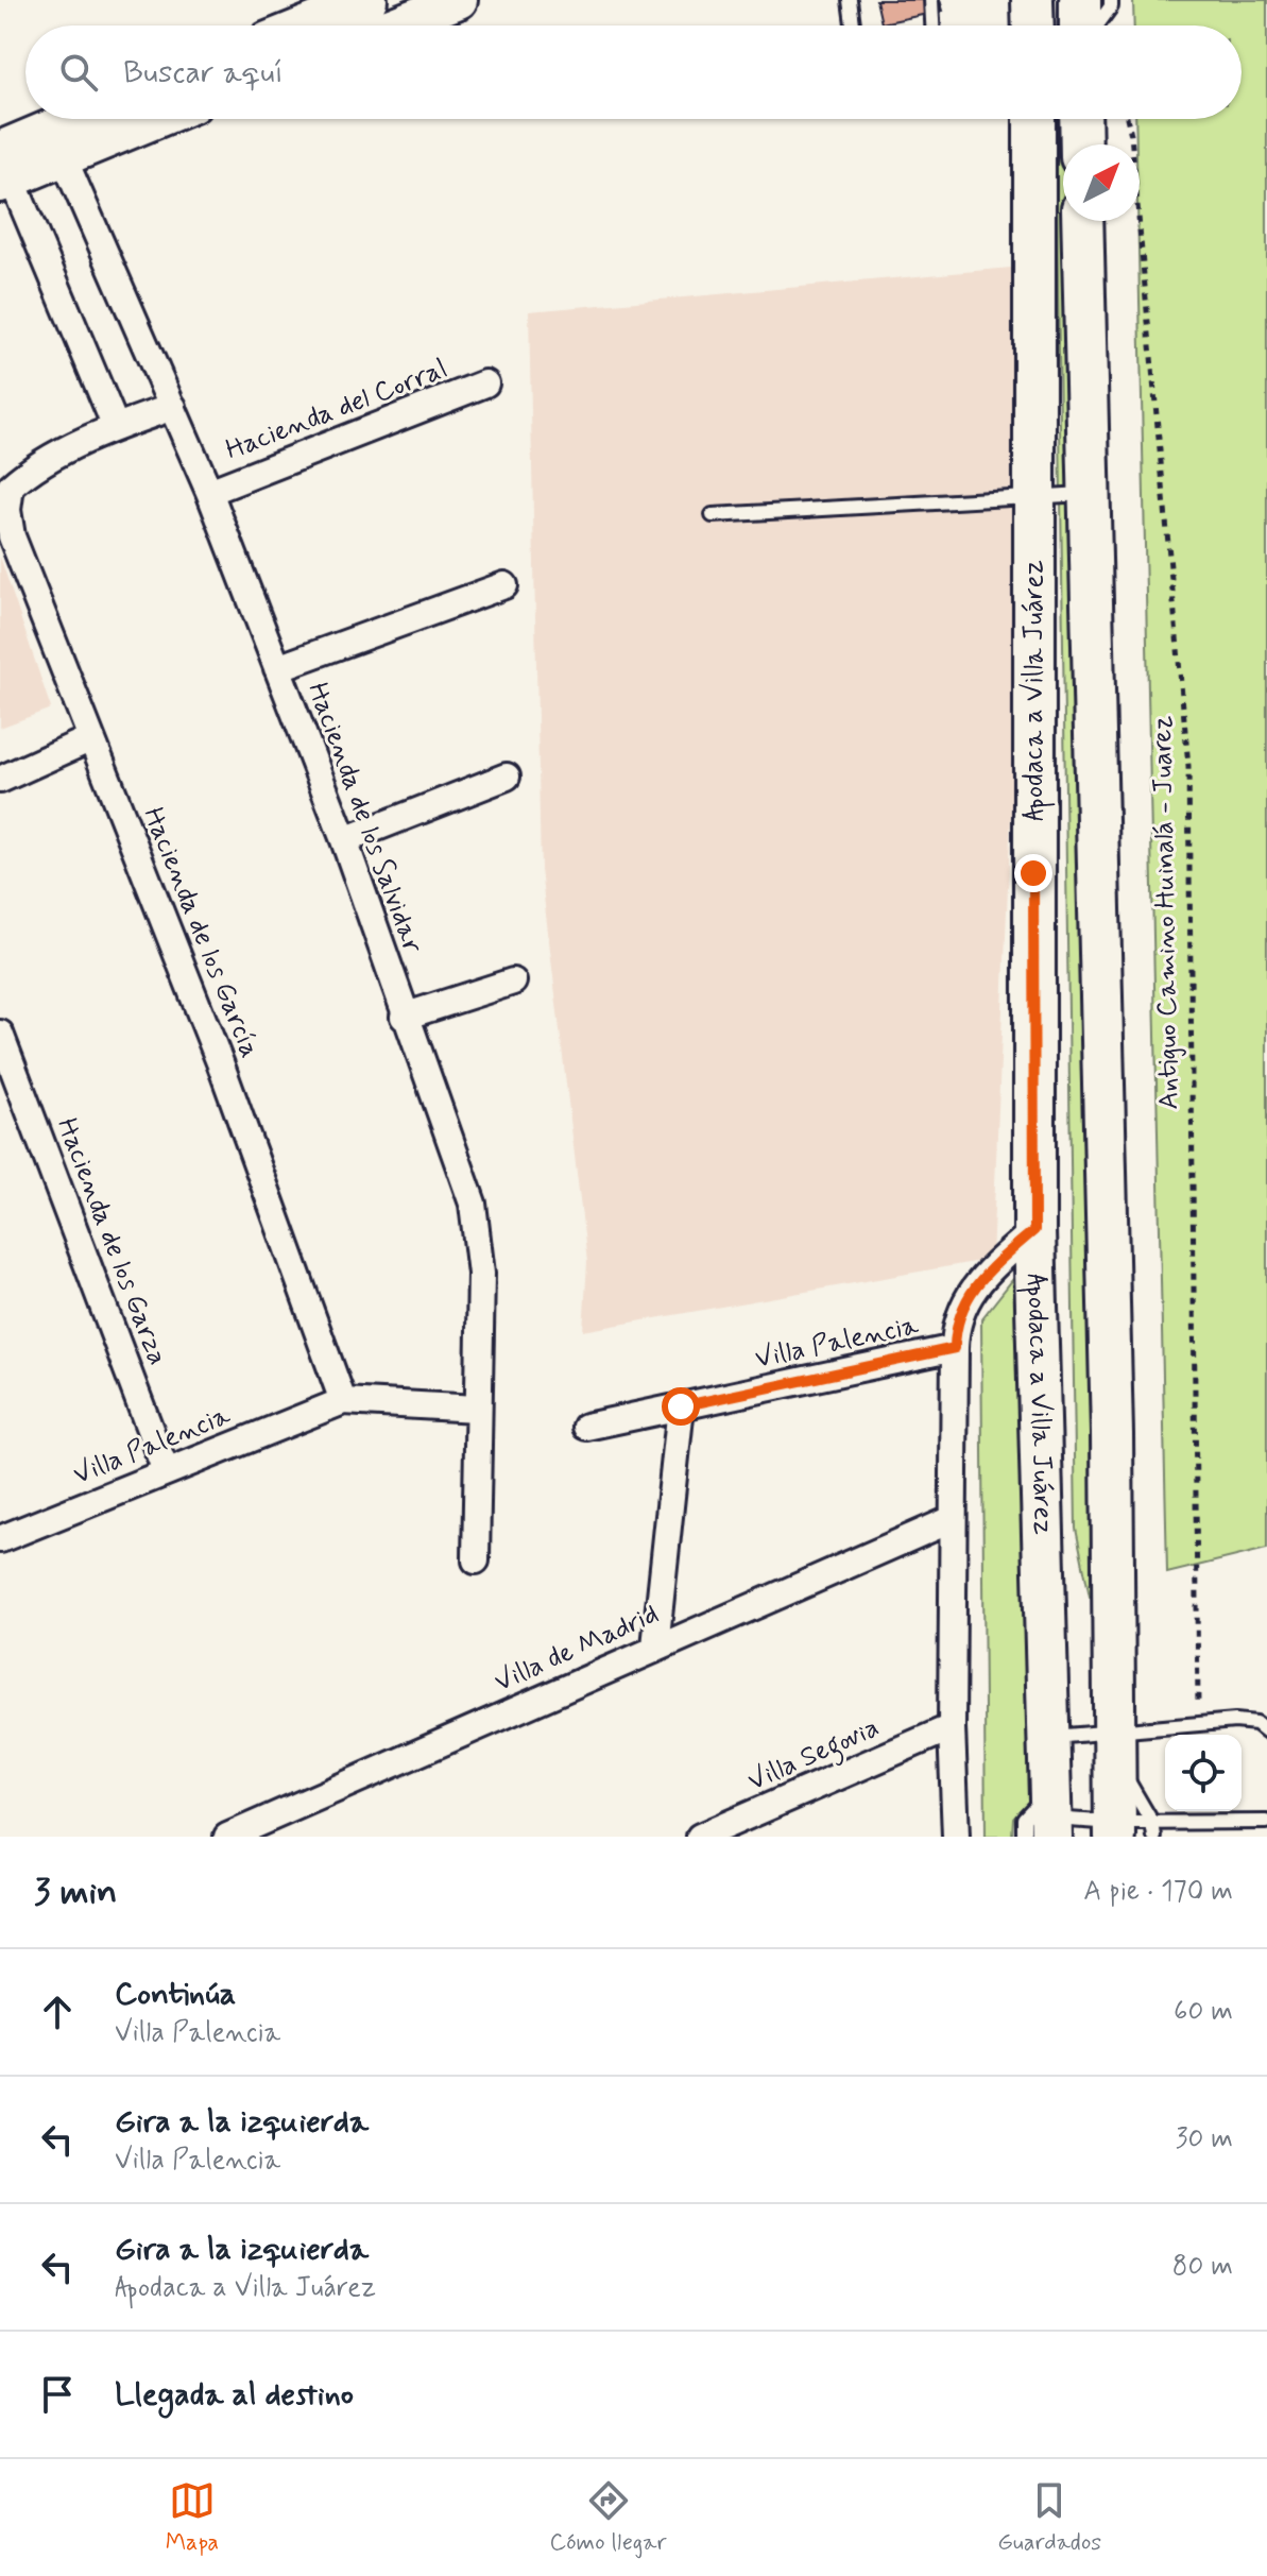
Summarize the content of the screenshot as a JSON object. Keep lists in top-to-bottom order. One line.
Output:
{"streets":{"main road":["Apodaca a Villa Juárez"],"street":["Hacienda del Corral","Hacienda de los Salvidar","Hacienda de los García","Hacienda de los Garza","Villa Palencia","Villa de Madrid","Villa Segovia"],"path":["Antiguo Camino Huinalá - Juarez"]},"crossings":[["Hacienda del Corral","Hacienda de los Salvidar"],["Apodaca a Villa Juárez","Villa Palencia"],["Hacienda de los Salvidar","Villa Palencia"],["Hacienda de los García","Villa Palencia"],["Hacienda de los Garza","Villa Palencia"]],"north":"top right","page":{"search":"Buscar aquí","heading":["3 min","A pie · 170 m"],"list":[["Continúa","Villa Palencia","60 m"],["Gira a la izquierda","Villa Palencia","30 m"],["Gira a la izquierda","Apodaca a Villa Juárez","80 m"],"Llegada al destino"],"nav":["Mapa","Cómo llegar","Guardados"]}}
